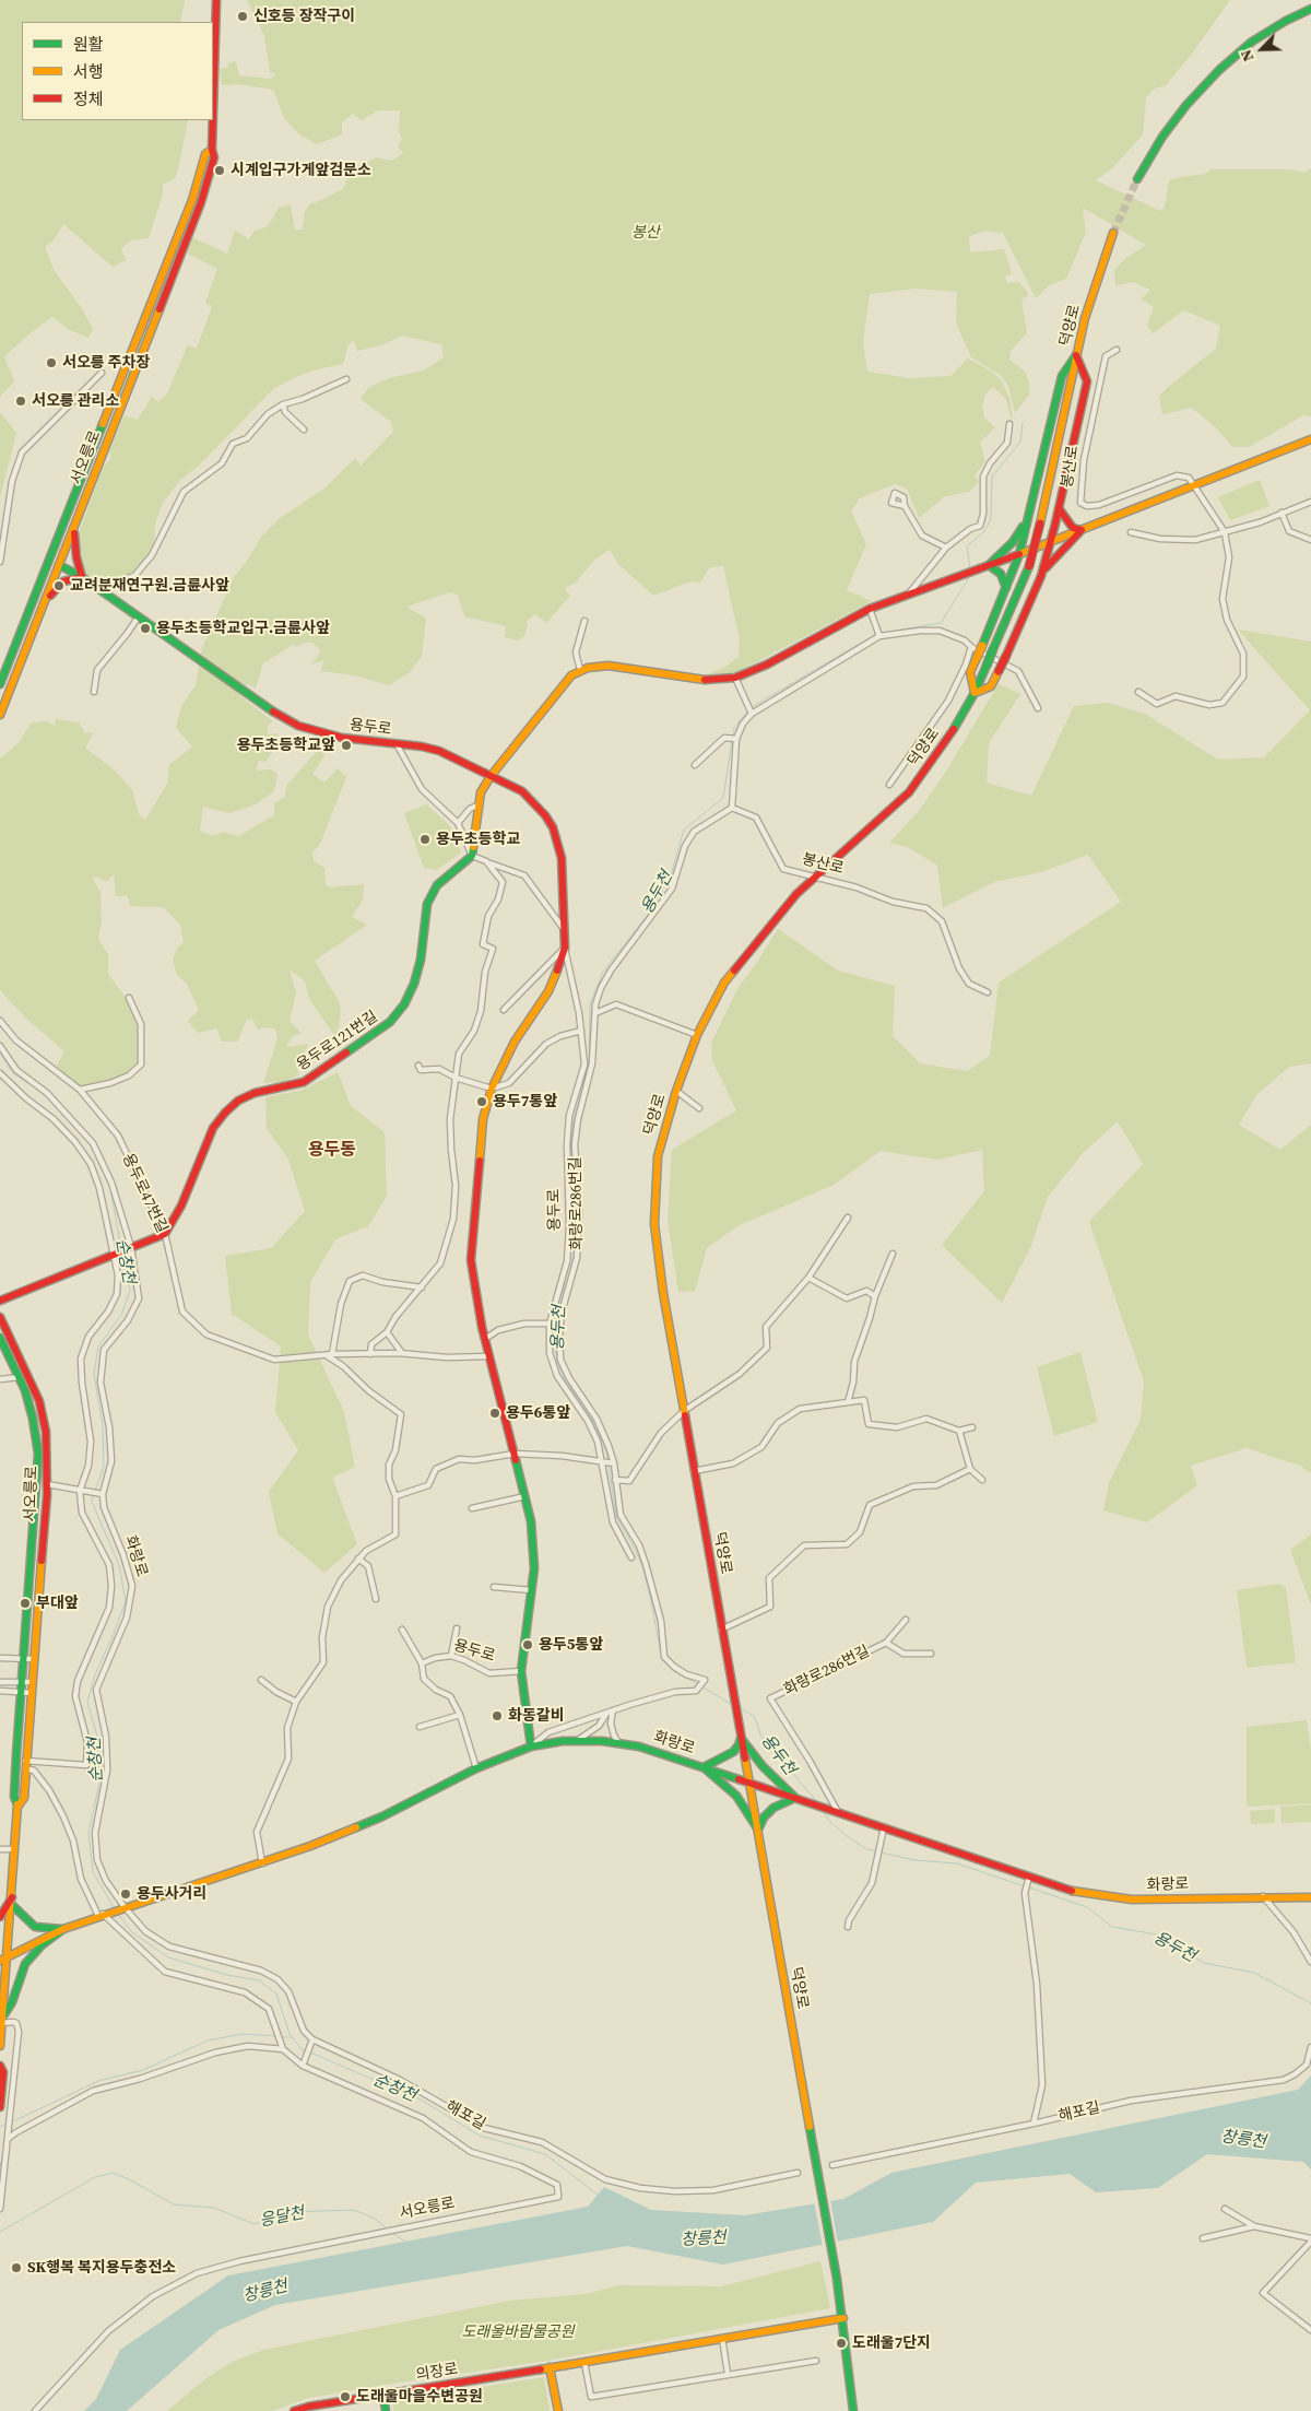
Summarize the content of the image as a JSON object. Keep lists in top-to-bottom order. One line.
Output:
{"streets":{"main road":["덕양로","서오릉로","용두로","용두로121번길","화랑로","의장로"],"street":["봉산로","용두로47번길","화랑로286번길","해포길"]},"crossings":[["덕양로","봉산로"],["덕양로","화랑로"],["덕양로","의장로"],["서오릉로","용두로"],["서오릉로","화랑로"],["봉산로","화랑로286번길"],["용두로","용두로47번길"],["용두로","화랑로"],["용두로121번길","용두로47번길"],["화랑로286번길","화랑로"]],"districts":["용두동"],"water":["용두천","순창천","창릉천","응달천"],"parks":["봉산","도래울바람물공원"],"places":["신호등 장작구이","시계입구가게앞검문소","서오릉 주차장","서오릉 관리소","교려분재연구원.금륜사앞","용두초등학교입구.금륜사앞","용두초등학교앞","용두초등학교","용두7통앞","용두6통앞","부대앞","용두5통앞","화동갈비","용두사거리","SK행복 복지용두충전소","도래울7단지","도래울마을수변공원"],"legend":["원활","서행","정체"],"north":"bottom left"}
